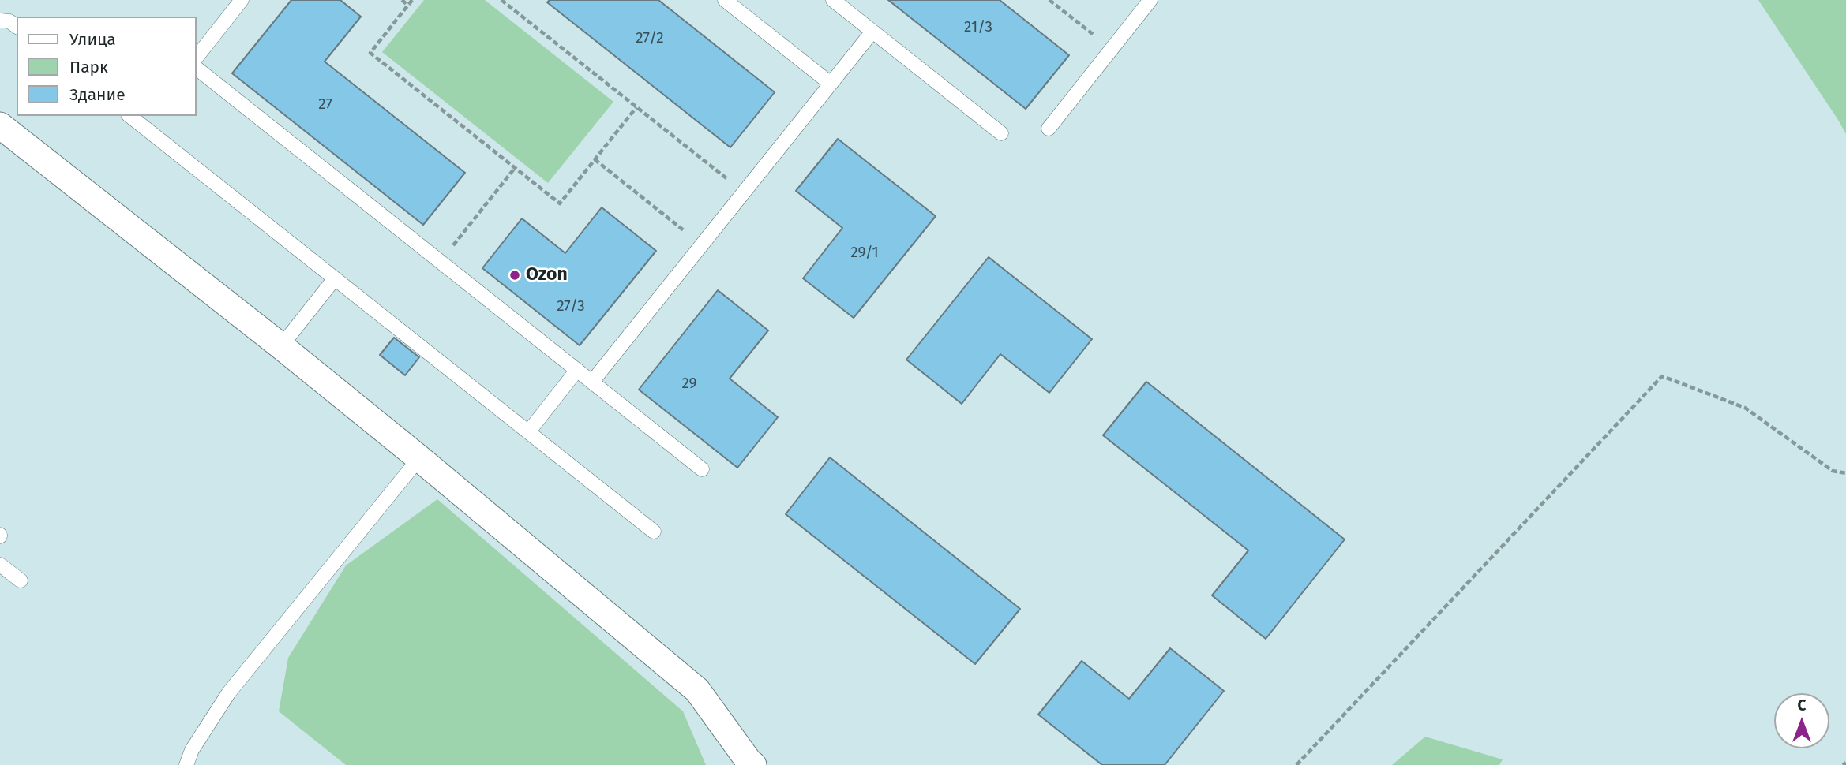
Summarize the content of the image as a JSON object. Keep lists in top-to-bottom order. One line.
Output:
{"places":["Ozon"],"house_numbers":["21/3","27/2","27","29/1","27/3","29"],"legend":["Улица","Парк","Здание"],"north":"top"}
